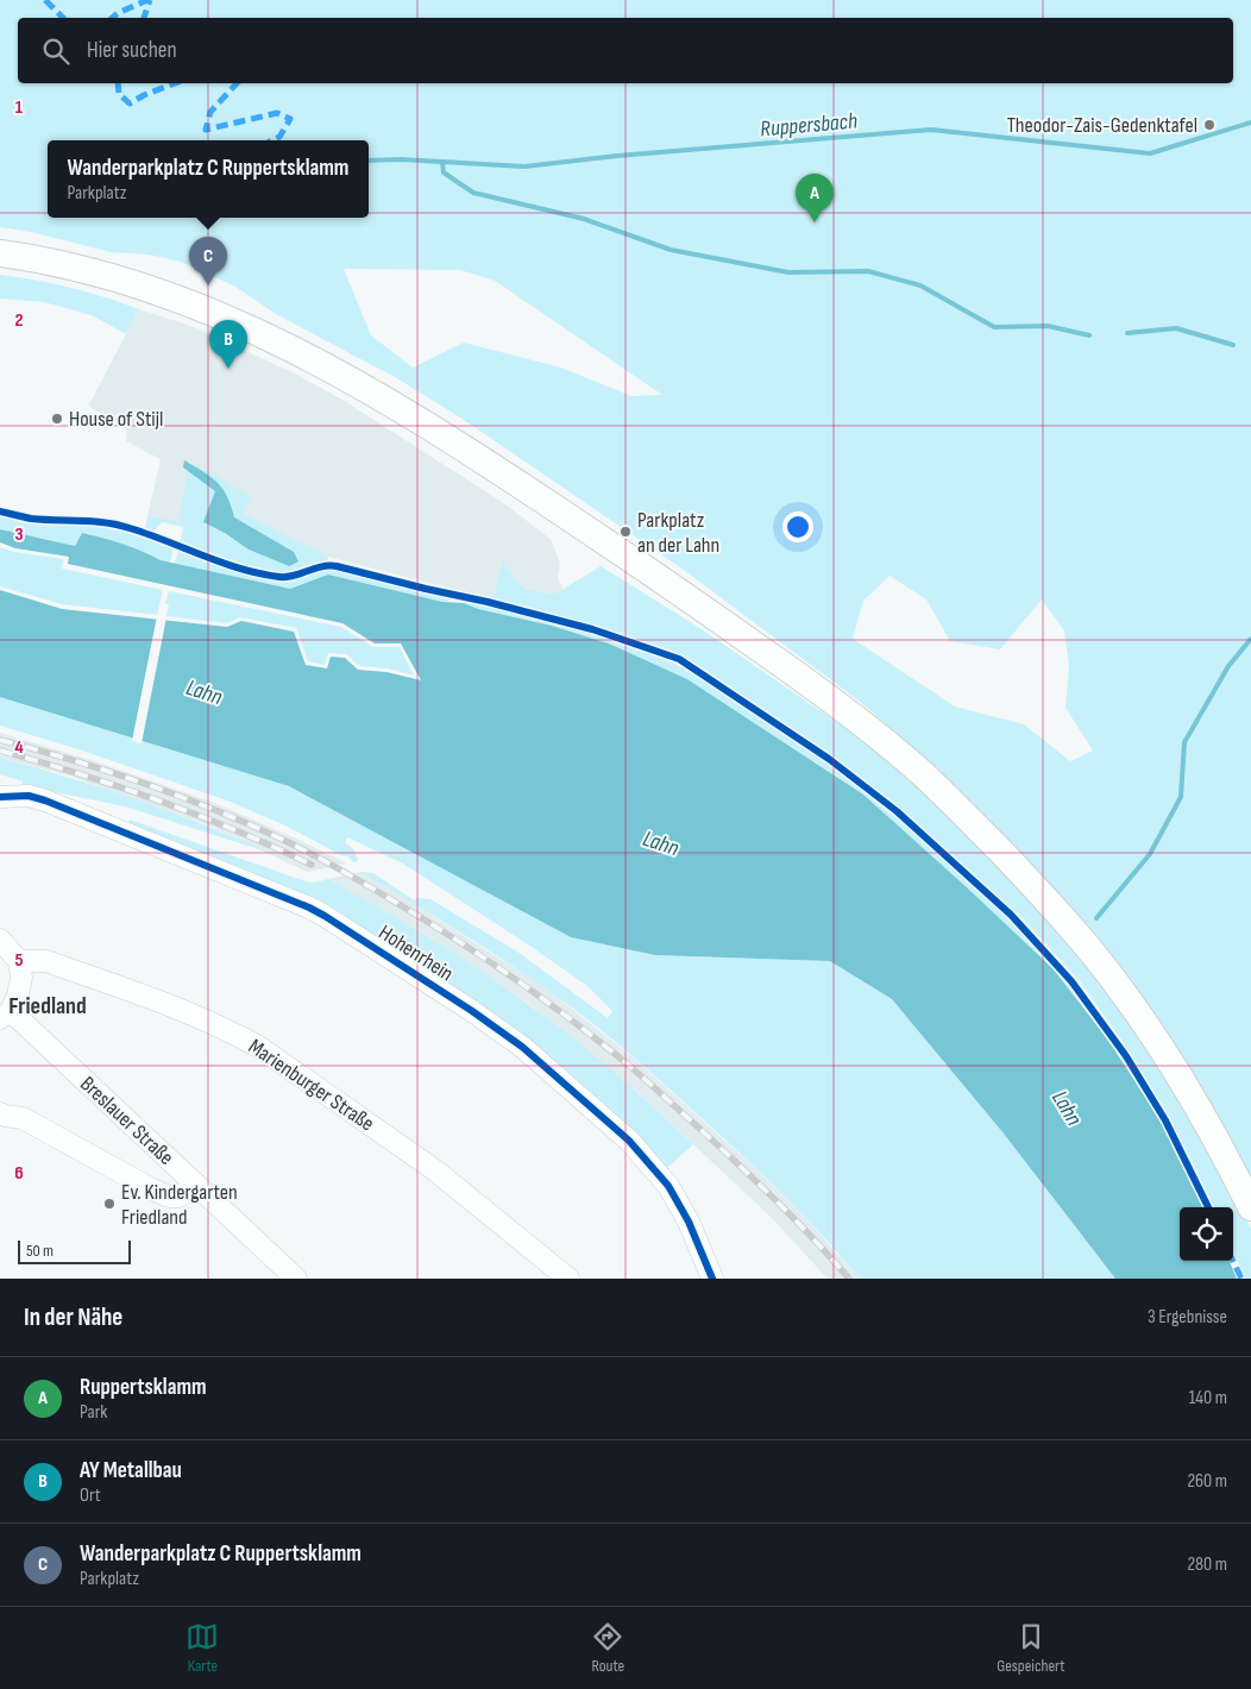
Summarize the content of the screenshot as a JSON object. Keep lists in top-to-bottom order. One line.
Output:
{"streets":{"street":["Hohenrhein","Marienburger Straße","Breslauer Straße"]},"districts":["Friedland"],"water":["Ruppersbach","Lahn"],"places":["Theodor-Zais-Gedenktafel","House of Stijl","Parkplatz an der Lahn","Ev. Kindergarten Friedland"],"scale_bar":"50 m","page":{"search":"Hier suchen","popup":["Wanderparkplatz C Ruppertsklamm","Parkplatz"],"pins":["A","C","B"],"scale":"50 m","heading":["In der Nähe","3 Ergebnisse"],"list":[{"mark":"A","name":"Ruppertsklamm","note":"Park","value":"140 m"},{"mark":"B","name":"AY Metallbau","note":"Ort","value":"260 m"},{"mark":"C","name":"Wanderparkplatz C Ruppertsklamm","note":"Parkplatz","value":"280 m"}],"nav":["Karte","Route","Gespeichert"]},"grid":{"rows":["1","2","3","4","5","6"]}}
